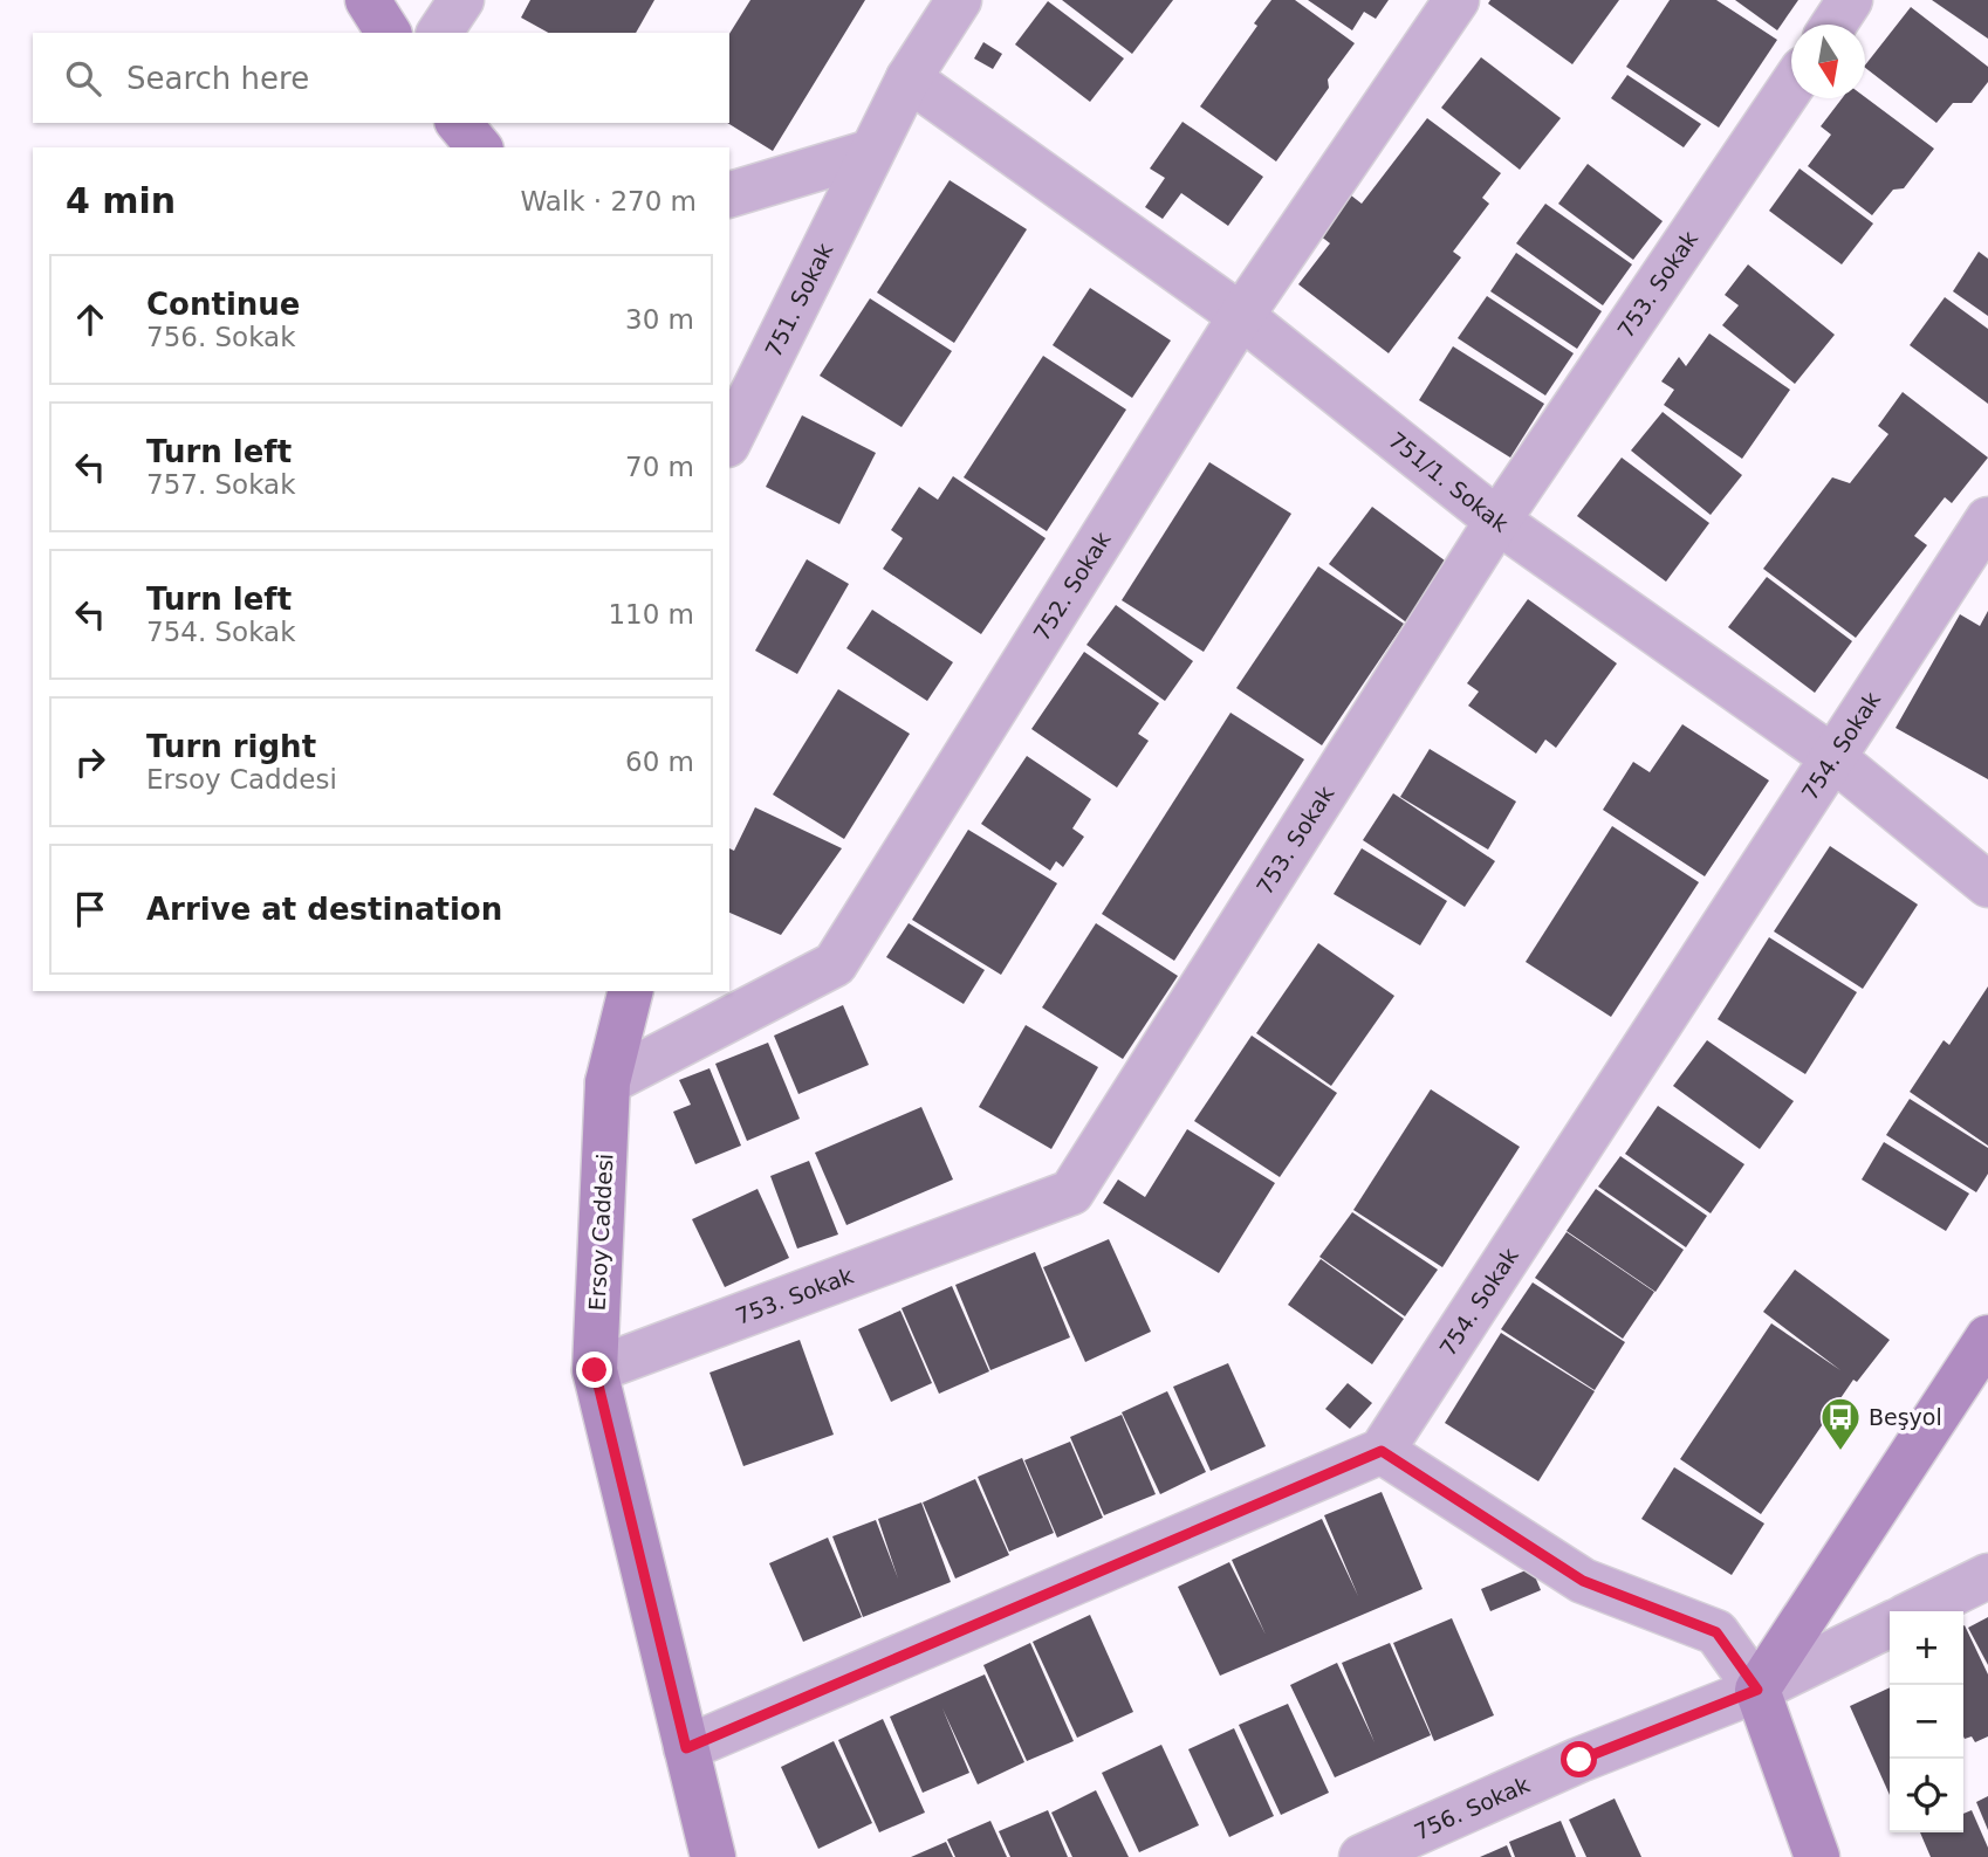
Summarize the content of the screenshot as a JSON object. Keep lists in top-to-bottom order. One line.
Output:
{"streets":{"main road":["Ersoy Caddesi"],"street":["753. Sokak","751. Sokak","751/1. Sokak","752. Sokak","754. Sokak","756. Sokak"]},"crossings":[["753. Sokak","751/1. Sokak"],["753. Sokak","Ersoy Caddesi"],["751. Sokak","751/1. Sokak"],["751/1. Sokak","752. Sokak"],["751/1. Sokak","754. Sokak"],["752. Sokak","Ersoy Caddesi"]],"places":{"bus stop":["Beşyol"]},"north":"bottom","page":{"search":"Search here","heading":["4 min","Walk · 270 m"],"list":[["Continue","756. Sokak","30 m"],["Turn left","757. Sokak","70 m"],["Turn left","754. Sokak","110 m"],["Turn right","Ersoy Caddesi","60 m"],"Arrive at destination"],"map_buttons":["+","−"]}}
